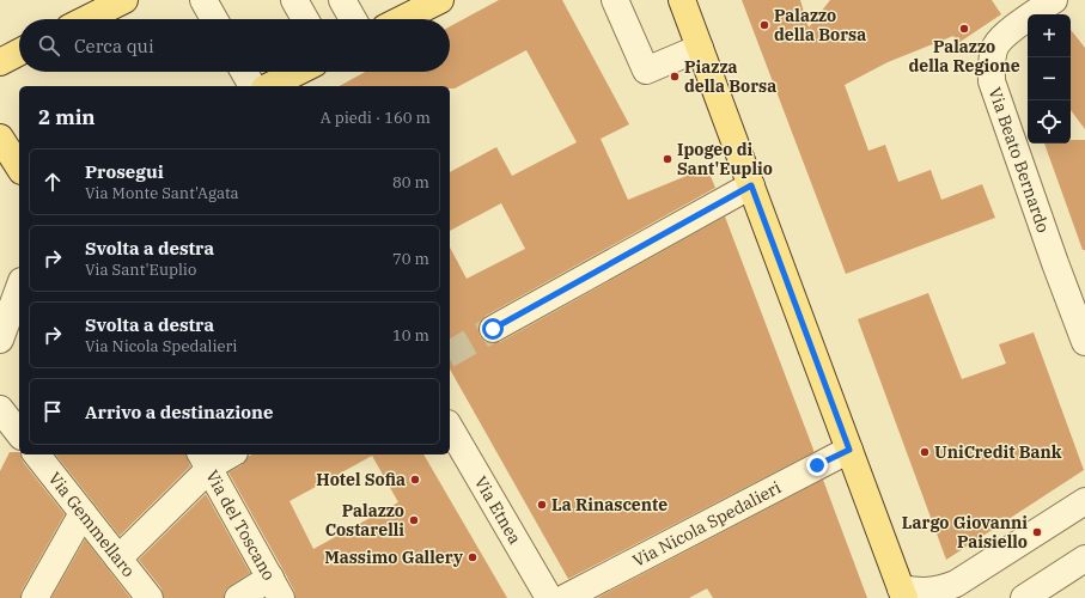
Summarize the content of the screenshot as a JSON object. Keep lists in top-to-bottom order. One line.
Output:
{"streets":{"street":["Via Beato Bernardo","Via Etnea","Via Nicola Spedalieri","Via Gemmellaro","Via del Toscano"]},"places":["Palazzo della Borsa","Palazzo della Regione","Piazza della Borsa","Ipogeo di Sant'Euplio","UniCredit Bank","Hotel Sofia","La Rinascente","Palazzo Costarelli","Largo Giovanni Paisiello","Massimo Gallery"],"page":{"map_buttons":["+","−"],"search":"Cerca qui","heading":["2 min","A piedi · 160 m"],"list":[["Prosegui","Via Monte Sant'Agata","80 m"],["Svolta a destra","Via Sant'Euplio","70 m"],["Svolta a destra","Via Nicola Spedalieri","10 m"],"Arrivo a destinazione"]}}
